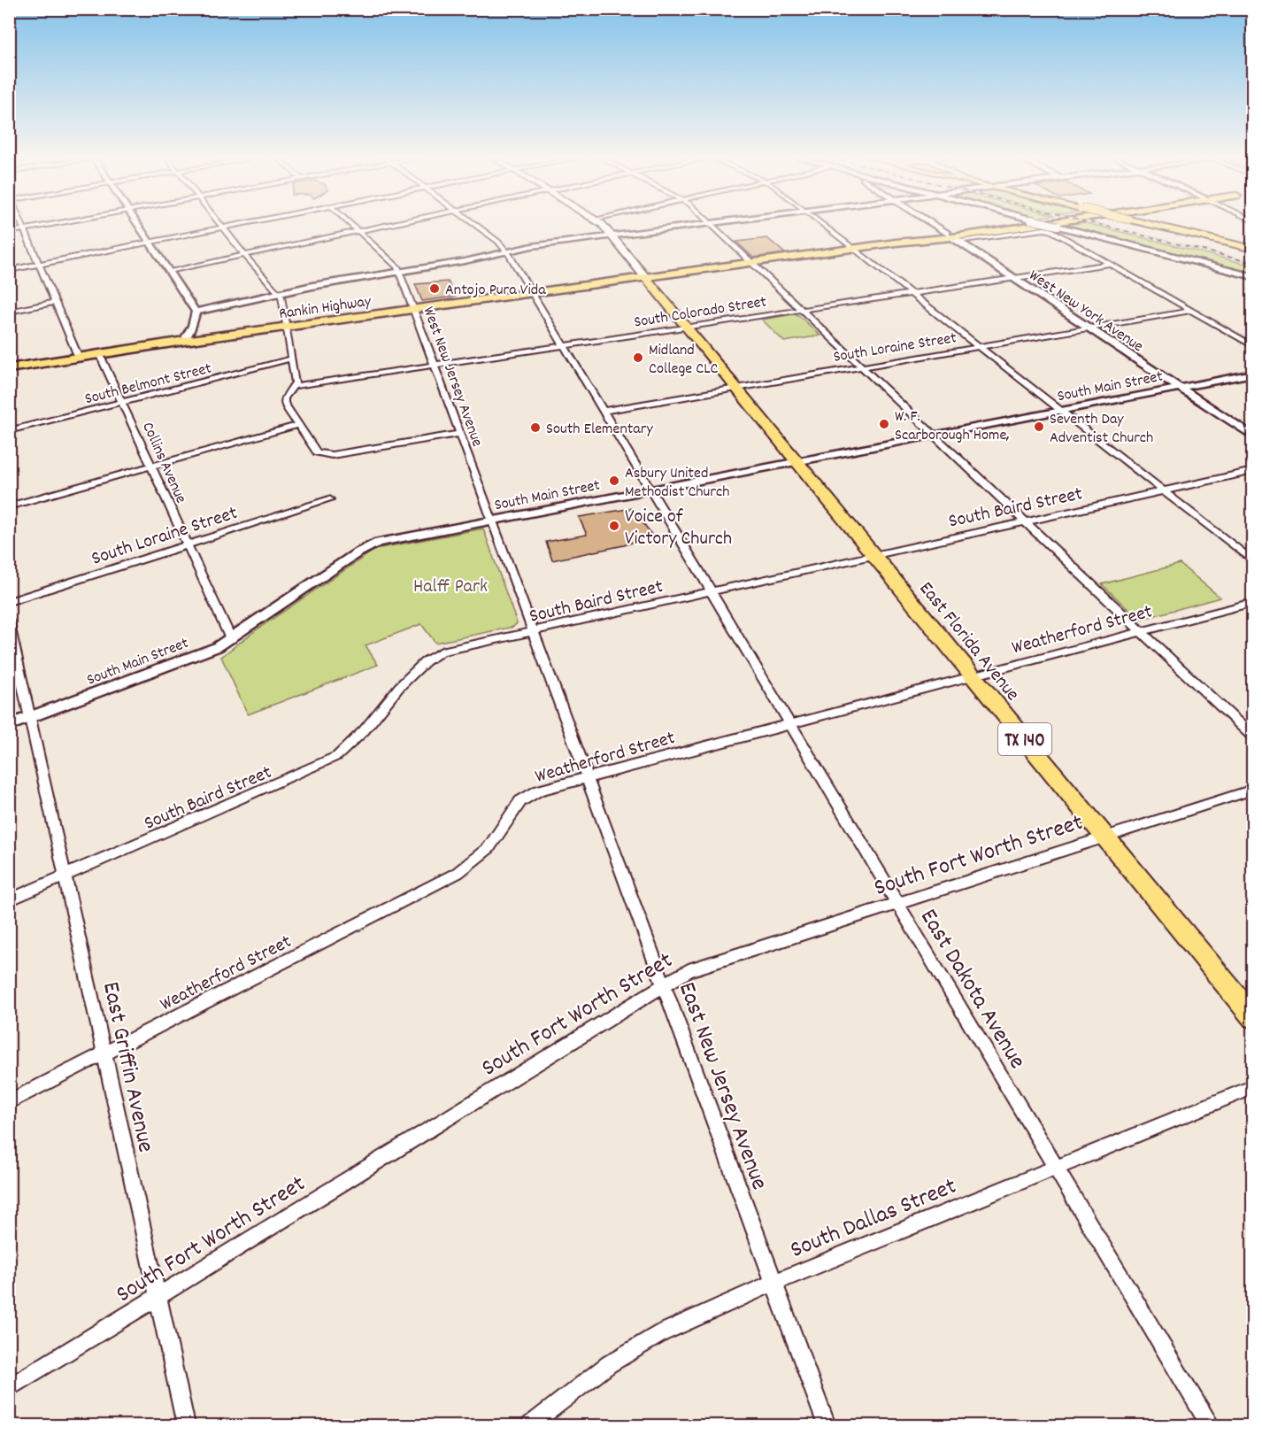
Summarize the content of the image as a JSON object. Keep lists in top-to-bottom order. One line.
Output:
{"streets":{"highway":["Rankin Highway"],"main road":["East Florida Avenue","TX 140"],"street":["West New York Avenue","South Colorado Street","South Loraine Street","West New Jersey Avenue","South Belmont Street","South Main Street","Collins Avenue","South Baird Street","Weatherford Street","South Fort Worth Street","East Dakota Avenue","East Griffin Avenue","East New Jersey Avenue","South Dallas Street"]},"crossings":[["Rankin Highway","West New York Avenue"],["Rankin Highway","West New Jersey Avenue"],["Rankin Highway","Collins Avenue"],["Rankin Highway","TX 140"],["Rankin Highway","East Dakota Avenue"],["West New York Avenue","South Colorado Street"],["West New York Avenue","South Loraine Street"],["West New York Avenue","South Main Street"],["South Colorado Street","West New Jersey Avenue"],["South Colorado Street","TX 140"],["South Colorado Street","East Dakota Avenue"],["South Loraine Street","Collins Avenue"],["South Loraine Street","TX 140"],["South Loraine Street","East Dakota Avenue"],["West New Jersey Avenue","South Main Street"],["West New Jersey Avenue","East New Jersey Avenue"],["South Belmont Street","Collins Avenue"],["South Main Street","Collins Avenue"],["South Main Street","East Florida Avenue"],["South Main Street","TX 140"],["South Main Street","East Dakota Avenue"],["South Main Street","East Griffin Avenue"],["South Main Street","East New Jersey Avenue"],["South Baird Street","East Florida Avenue"],["South Baird Street","East Dakota Avenue"],["South Baird Street","East Griffin Avenue"],["South Baird Street","East New Jersey Avenue"],["Weatherford Street","East Florida Avenue"],["Weatherford Street","East Dakota Avenue"],["Weatherford Street","East Griffin Avenue"],["Weatherford Street","East New Jersey Avenue"],["East Florida Avenue","TX 140"],["East Florida Avenue","South Fort Worth Street"],["South Fort Worth Street","East Dakota Avenue"],["South Fort Worth Street","East Griffin Avenue"],["South Fort Worth Street","East New Jersey Avenue"],["East Dakota Avenue","South Dallas Street"],["East New Jersey Avenue","South Dallas Street"]],"parks":["Halff Park"],"places":["Antojo Pura Vida","Midland College CLC","W. F. Scarborough Home,","Seventh Day Adventist Church","South Elementary","Asbury United Methodist Church","Voice of Victory Church"]}
